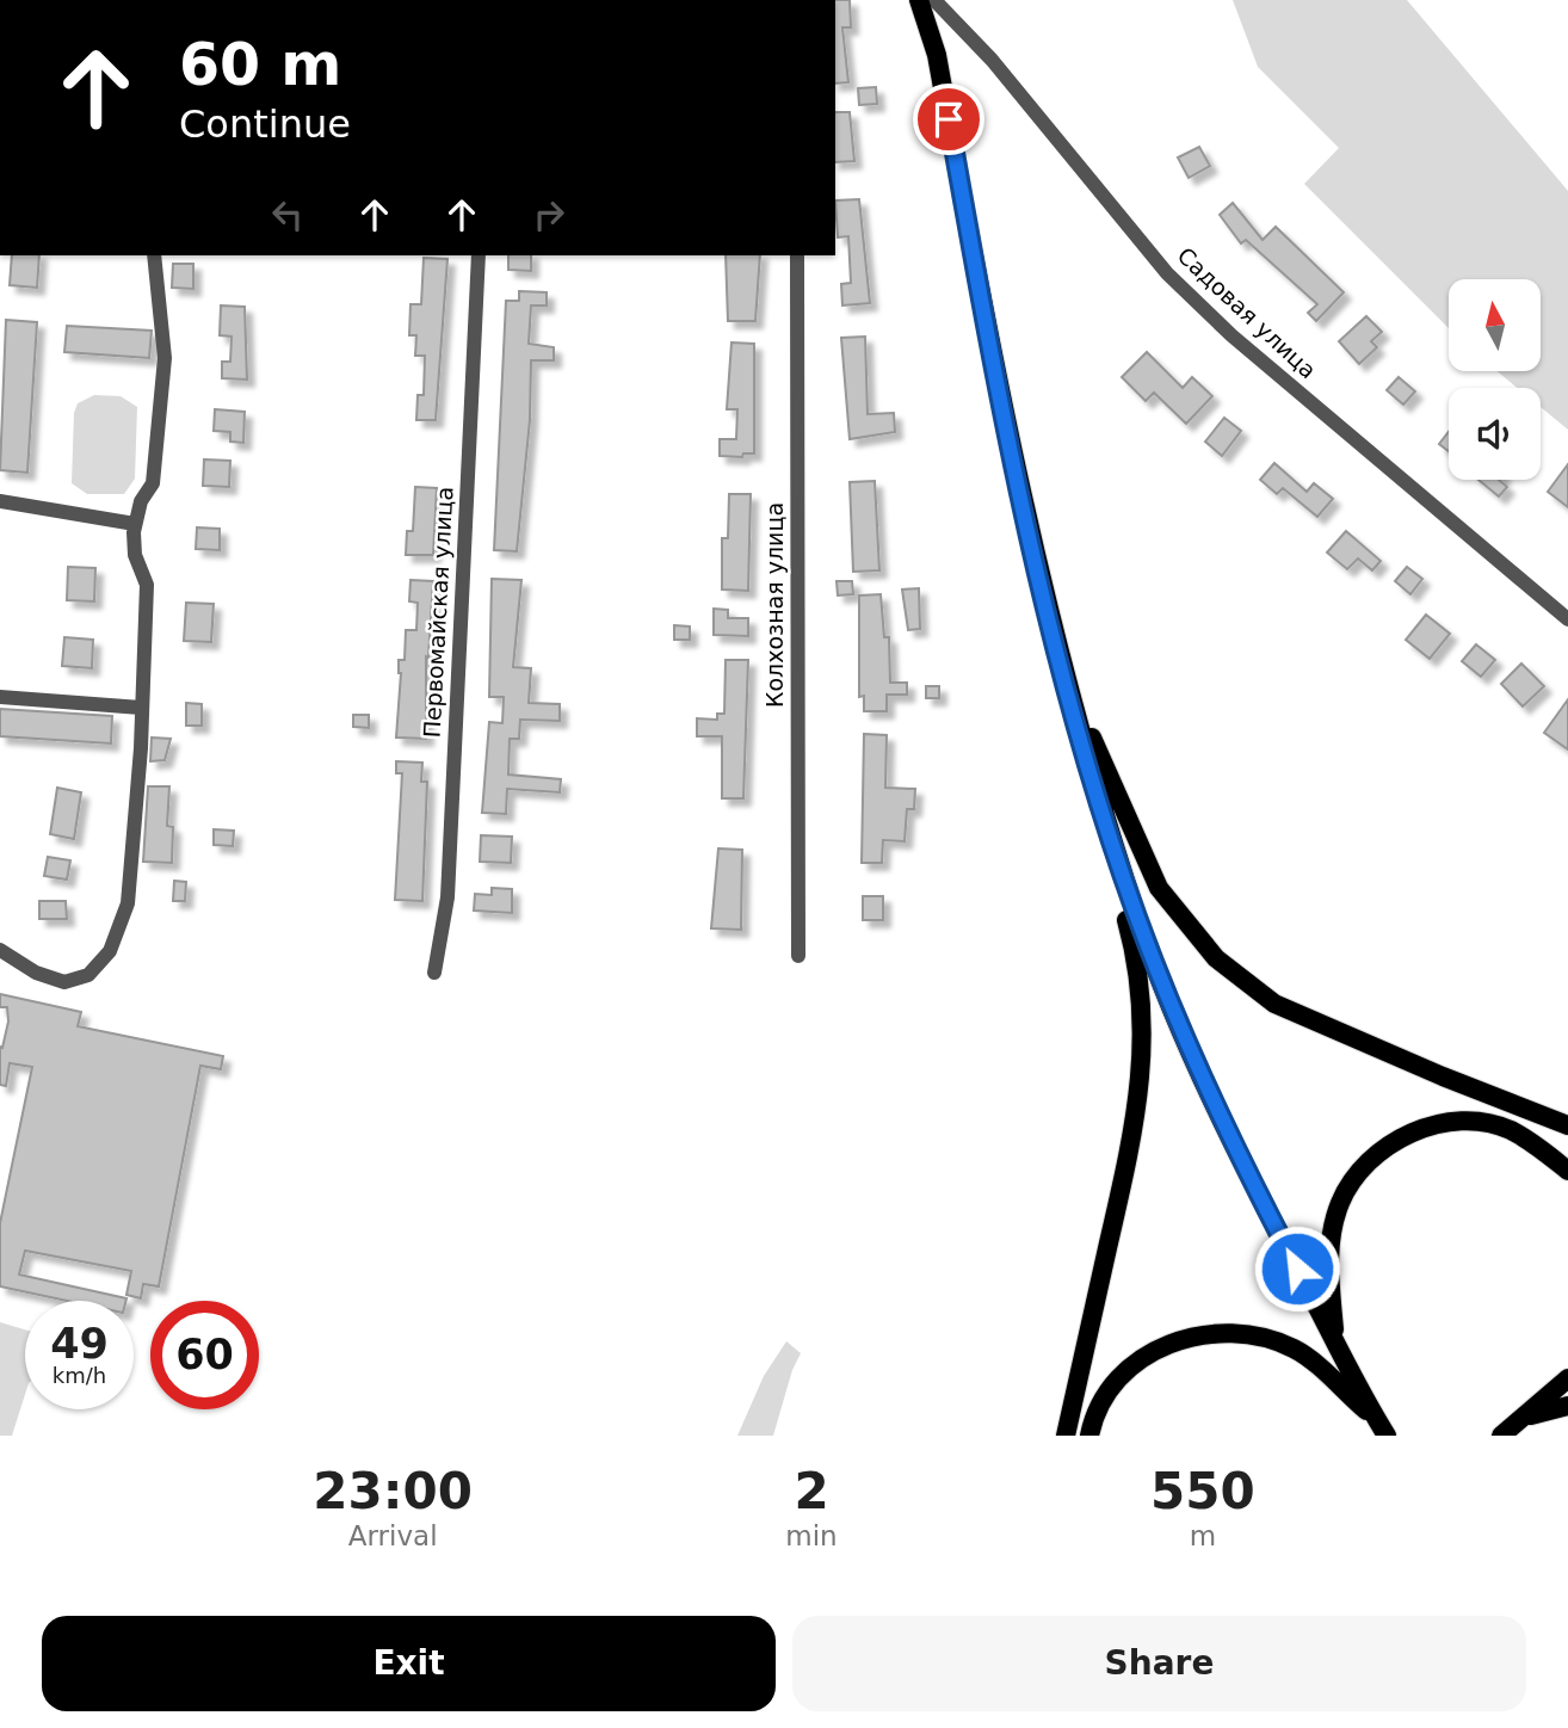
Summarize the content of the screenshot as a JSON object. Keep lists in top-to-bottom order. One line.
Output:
{"streets":{"street":["Садовая улица","Колхозная улица","Первомайская улица"]},"north":"top","page":{"turn":["60 m","Continue"],"speed":"49 km/h","limit":"60","eta":["23:00","Arrival","2","min","550","m"],"buttons":["Exit","Share"]}}
